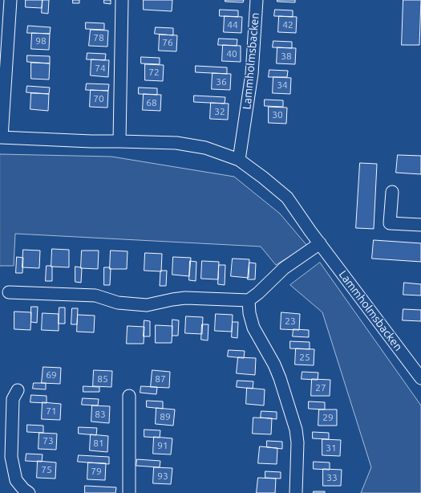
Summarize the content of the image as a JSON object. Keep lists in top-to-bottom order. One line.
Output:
{"streets":{"street":["Lammholmsbacken"]},"house_numbers":["44","42","78","98","76","40","38","74","72","36","34","70","68","32","30","23","25","69","85","87","27","71","83","89","29","73","81","91","31","75","79","93","33"]}
